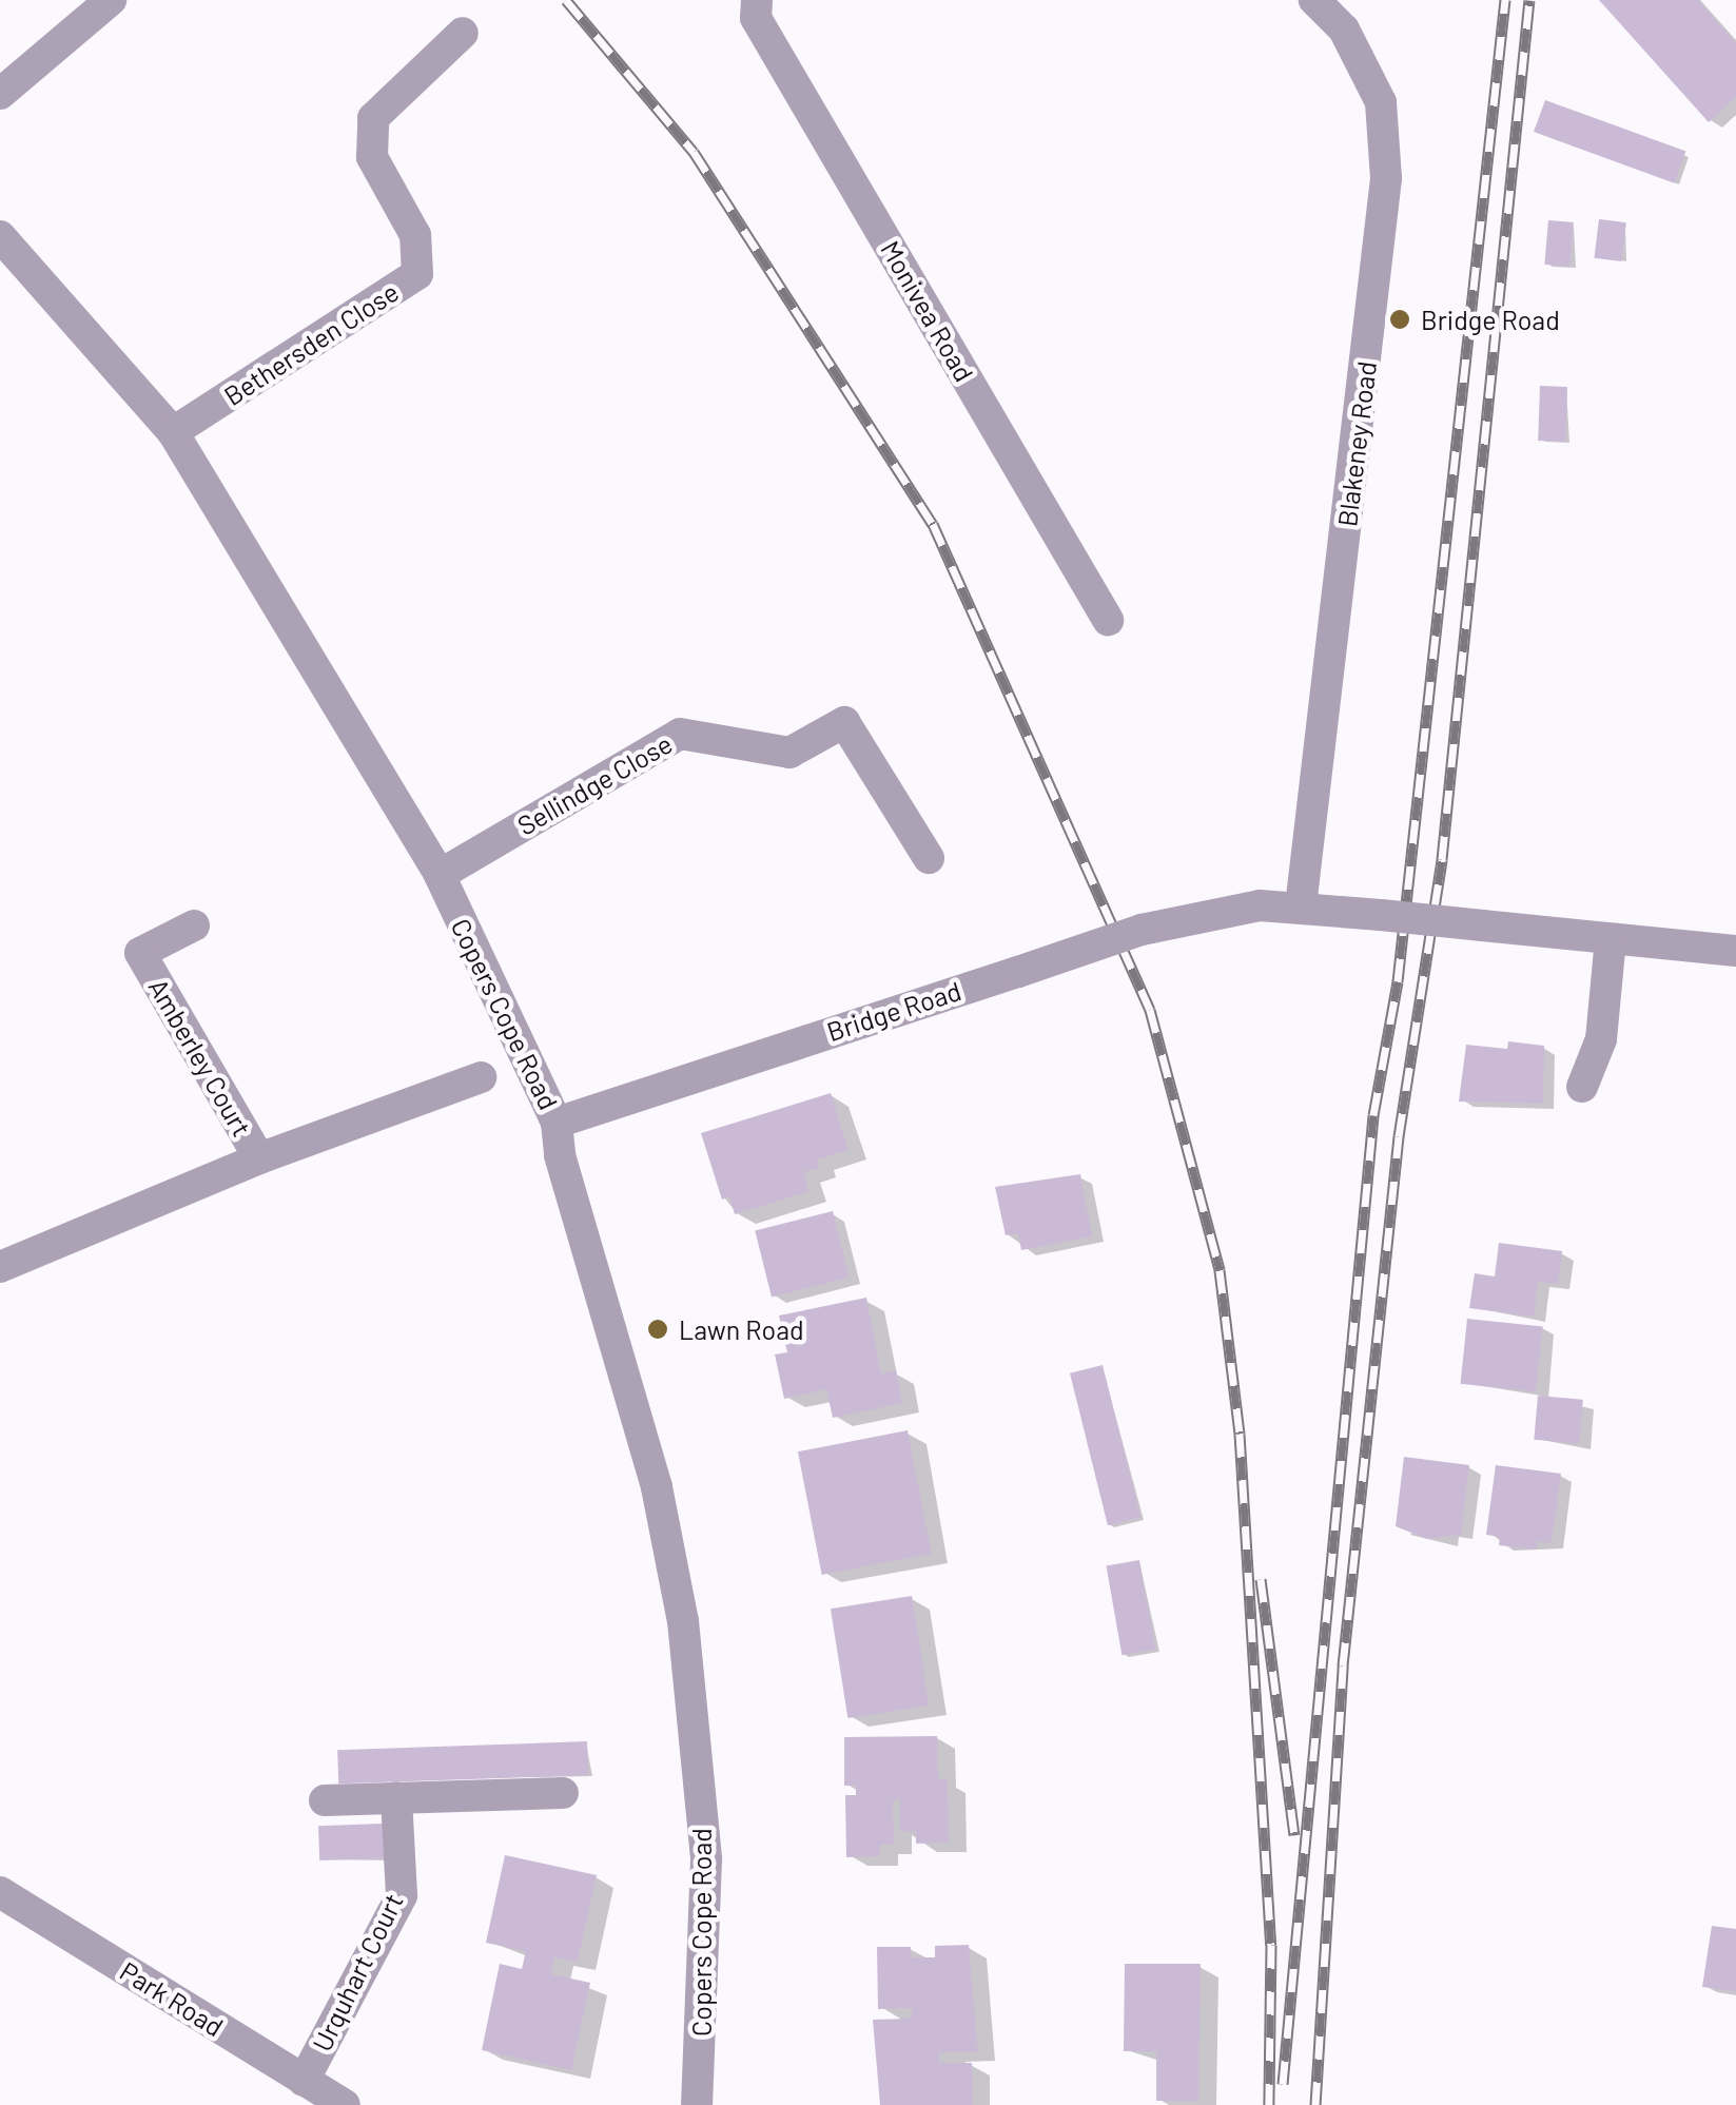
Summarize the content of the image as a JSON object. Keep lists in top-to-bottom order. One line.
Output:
{"streets":{"street":["Monivea Road","Bethersden Close","Blakeney Road","Sellindge Close","Bridge Road","Copers Cope Road","Amberley Court","Urquhart Court","Park Road"]},"crossings":[["Bethersden Close","Copers Cope Road"],["Blakeney Road","Bridge Road"],["Sellindge Close","Copers Cope Road"],["Bridge Road","Copers Cope Road"],["Urquhart Court","Park Road"]],"places":["Bridge Road","Lawn Road"]}
